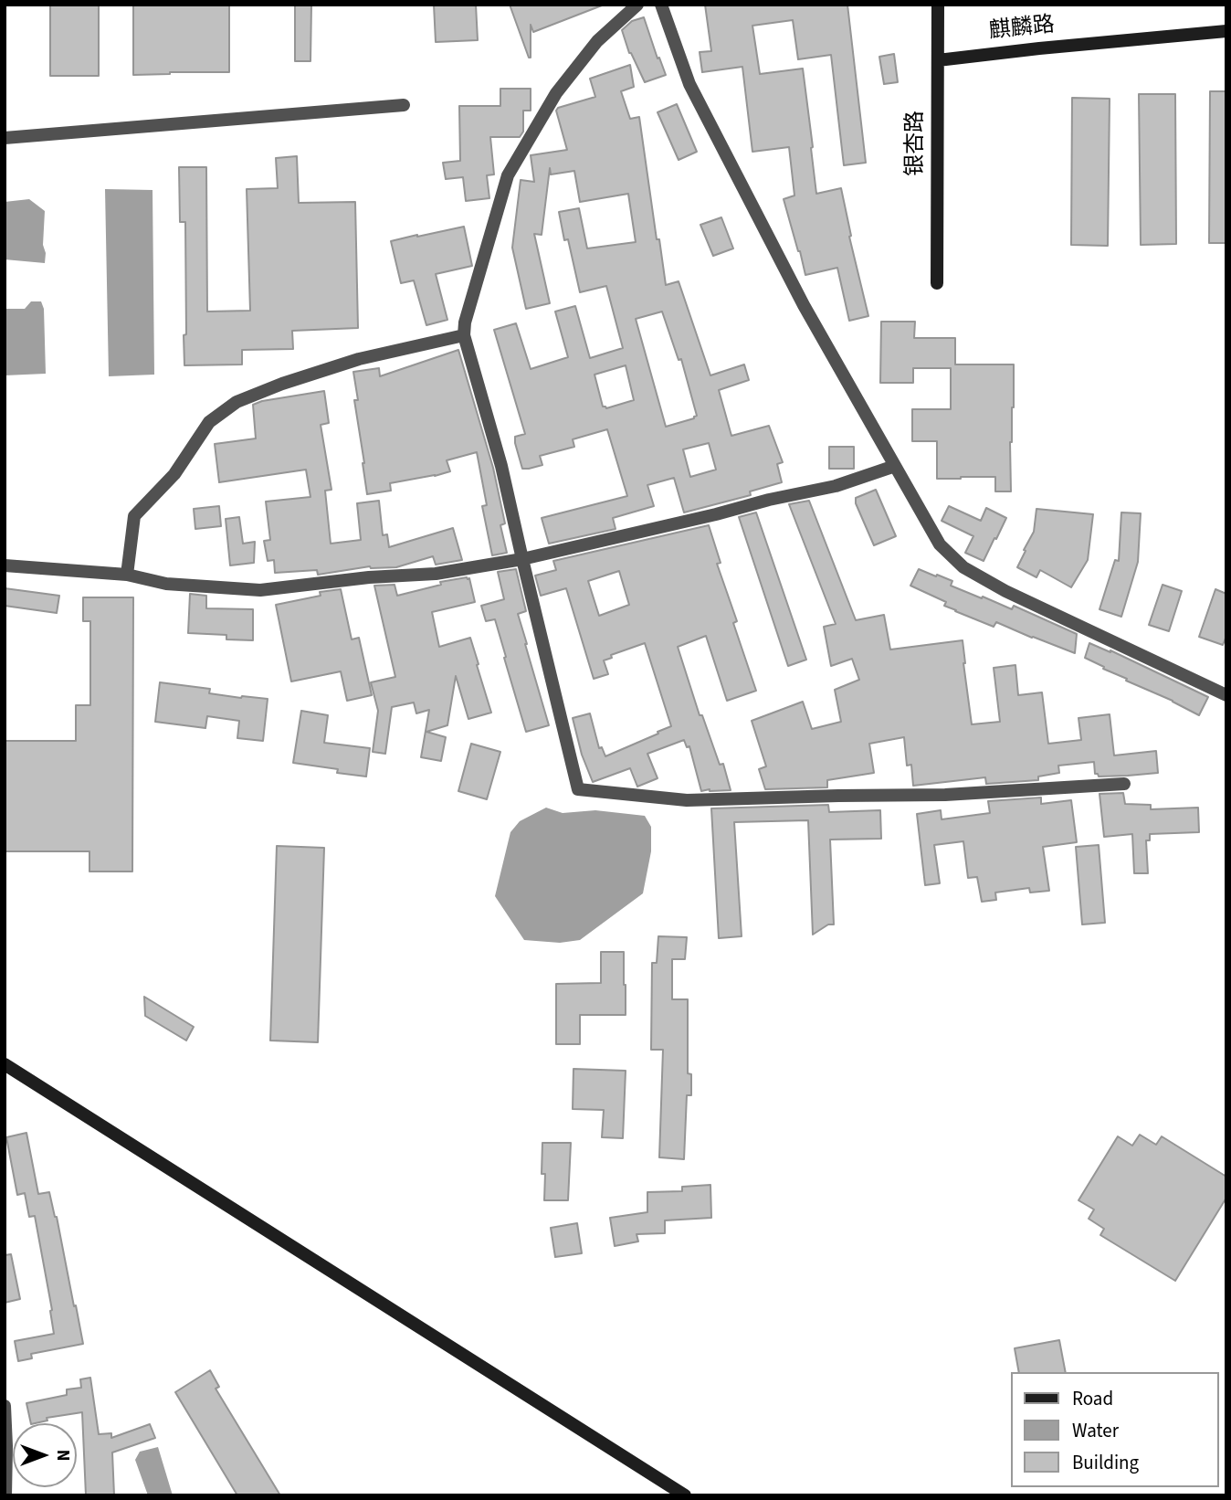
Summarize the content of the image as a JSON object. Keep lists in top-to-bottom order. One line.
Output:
{"streets":{"main road":["麒麟路","银杏路"]},"crossings":[["麒麟路","银杏路"]],"legend":["Road","Water","Building"],"north":"right"}
